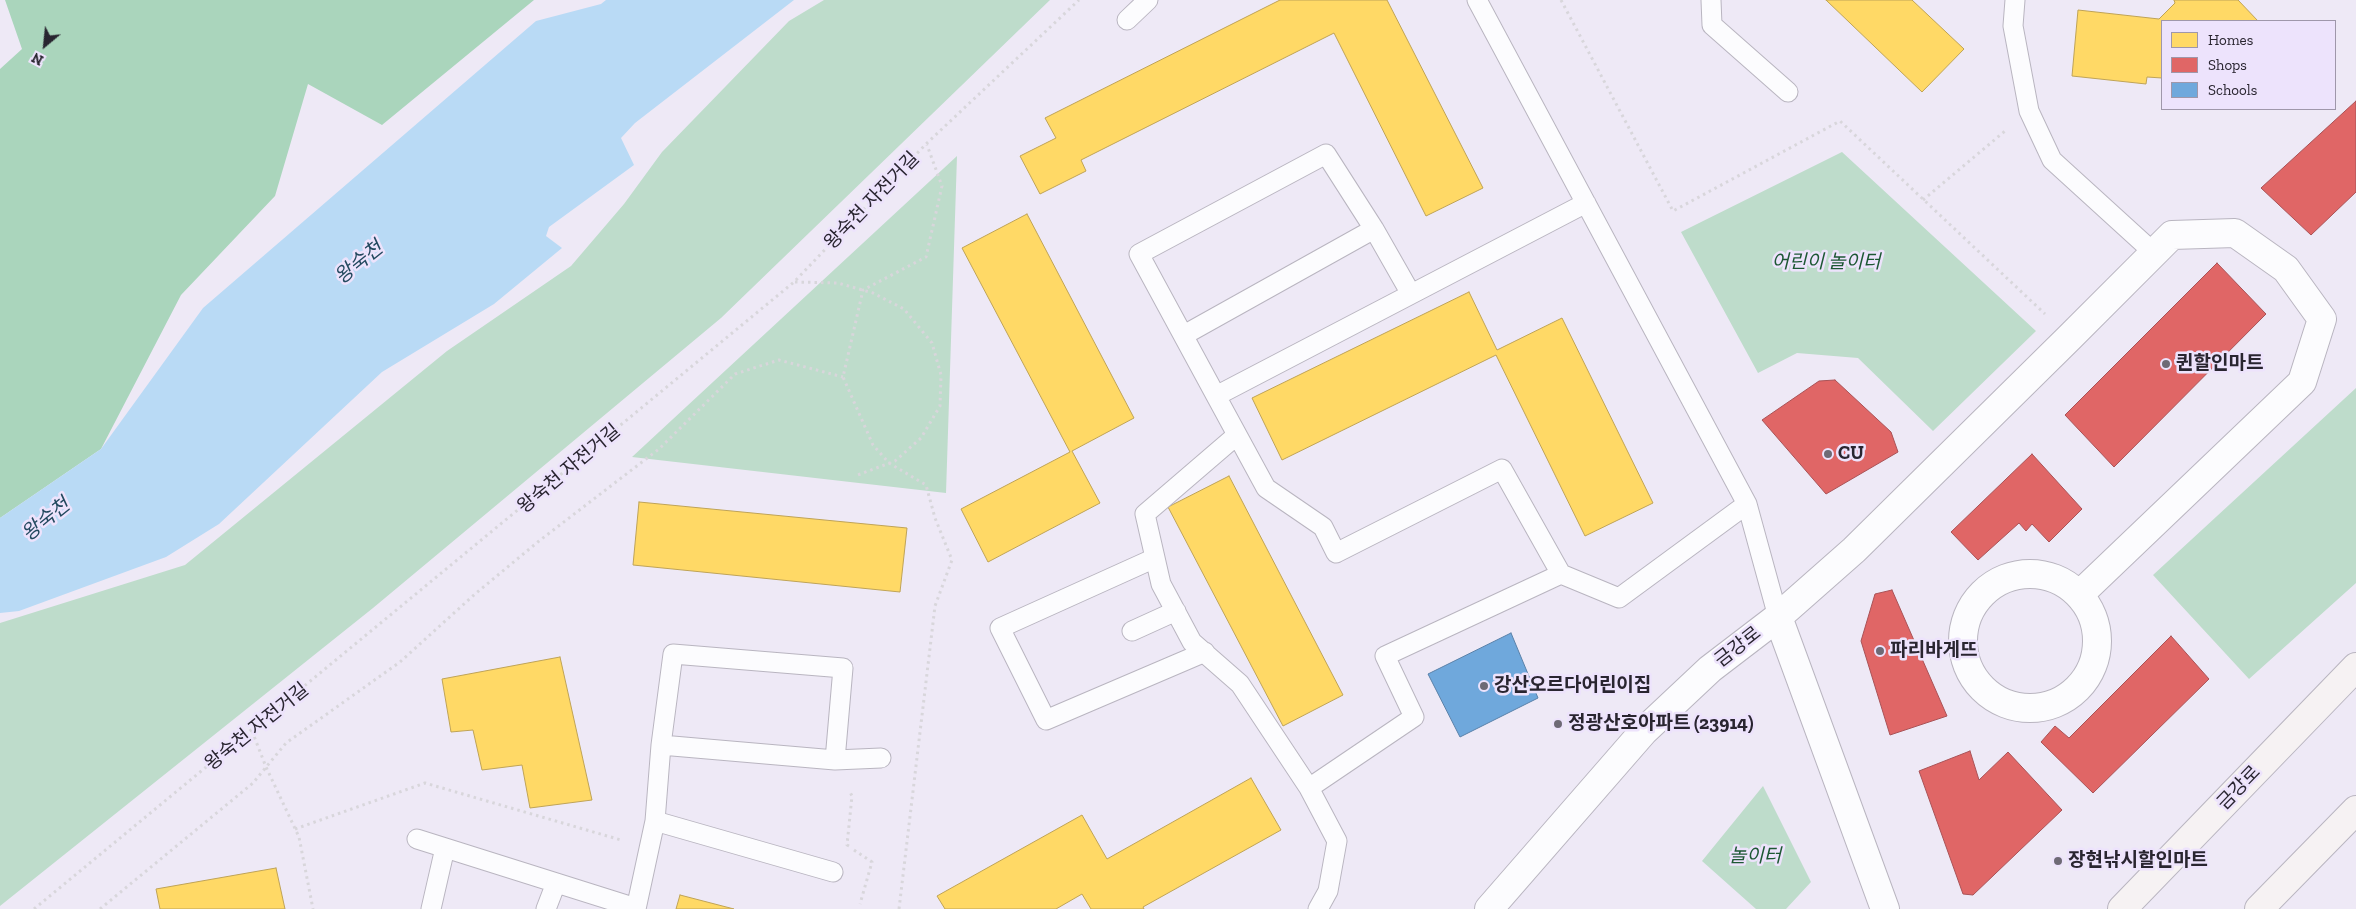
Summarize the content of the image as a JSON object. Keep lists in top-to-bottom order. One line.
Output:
{"streets":{"main road":["금강로"],"path":["왕숙천 자전거길"]},"water":["왕숙천"],"parks":["어린이 놀이터","놀이터"],"places":["퀸할인마트","CU","파리바게뜨","강산오르다어린이집","정광산호아파트 (23914)","장현낚시할인마트"],"legend":["Homes","Shops","Schools"],"north":"bottom left"}
